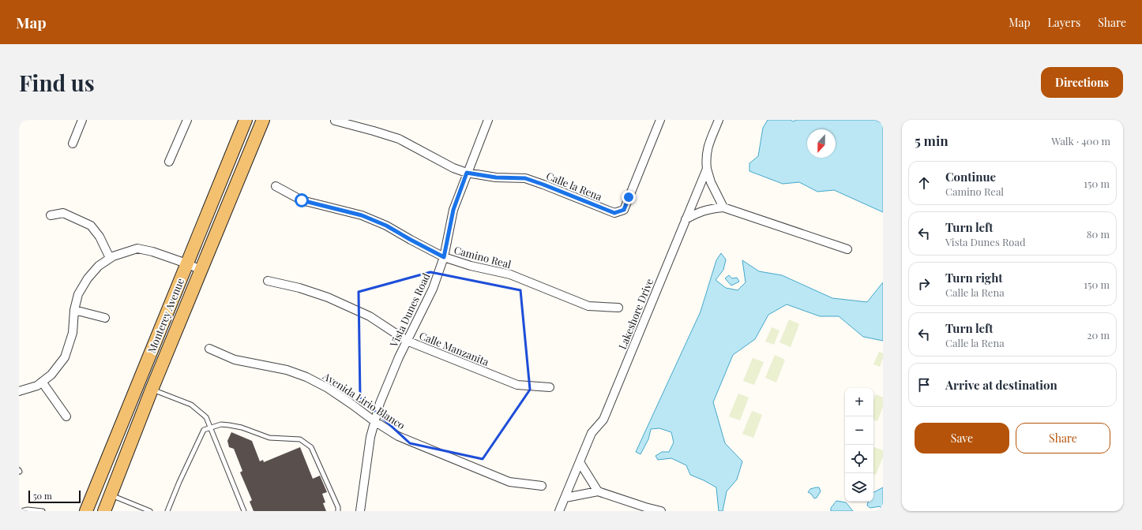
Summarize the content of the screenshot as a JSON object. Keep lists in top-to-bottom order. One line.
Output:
{"streets":{"main road":["Monterey Avenue"],"street":["Calle la Rena","Camino Real","Vista Dunes Road","Lakeshore Drive","Calle Manzanita","Avenida Lirio Blanco"]},"crossings":[["Calle la Rena","Vista Dunes Road"],["Camino Real","Vista Dunes Road"],["Vista Dunes Road","Calle Manzanita"],["Vista Dunes Road","Avenida Lirio Blanco"]],"scale_bar":"50 m","north":"bottom","page":{"header":"Map","nav":["Map","Layers","Share"],"buttons":["Directions",["Save","Share"]],"title":"Find us","heading":["5 min","Walk · 400 m"],"list":[["Continue","Camino Real","150 m"],["Turn left","Vista Dunes Road","80 m"],["Turn right","Calle la Rena","150 m"],["Turn left","Calle la Rena","20 m"],"Arrive at destination"],"map_buttons":["+","−"],"scale":"50 m"}}
